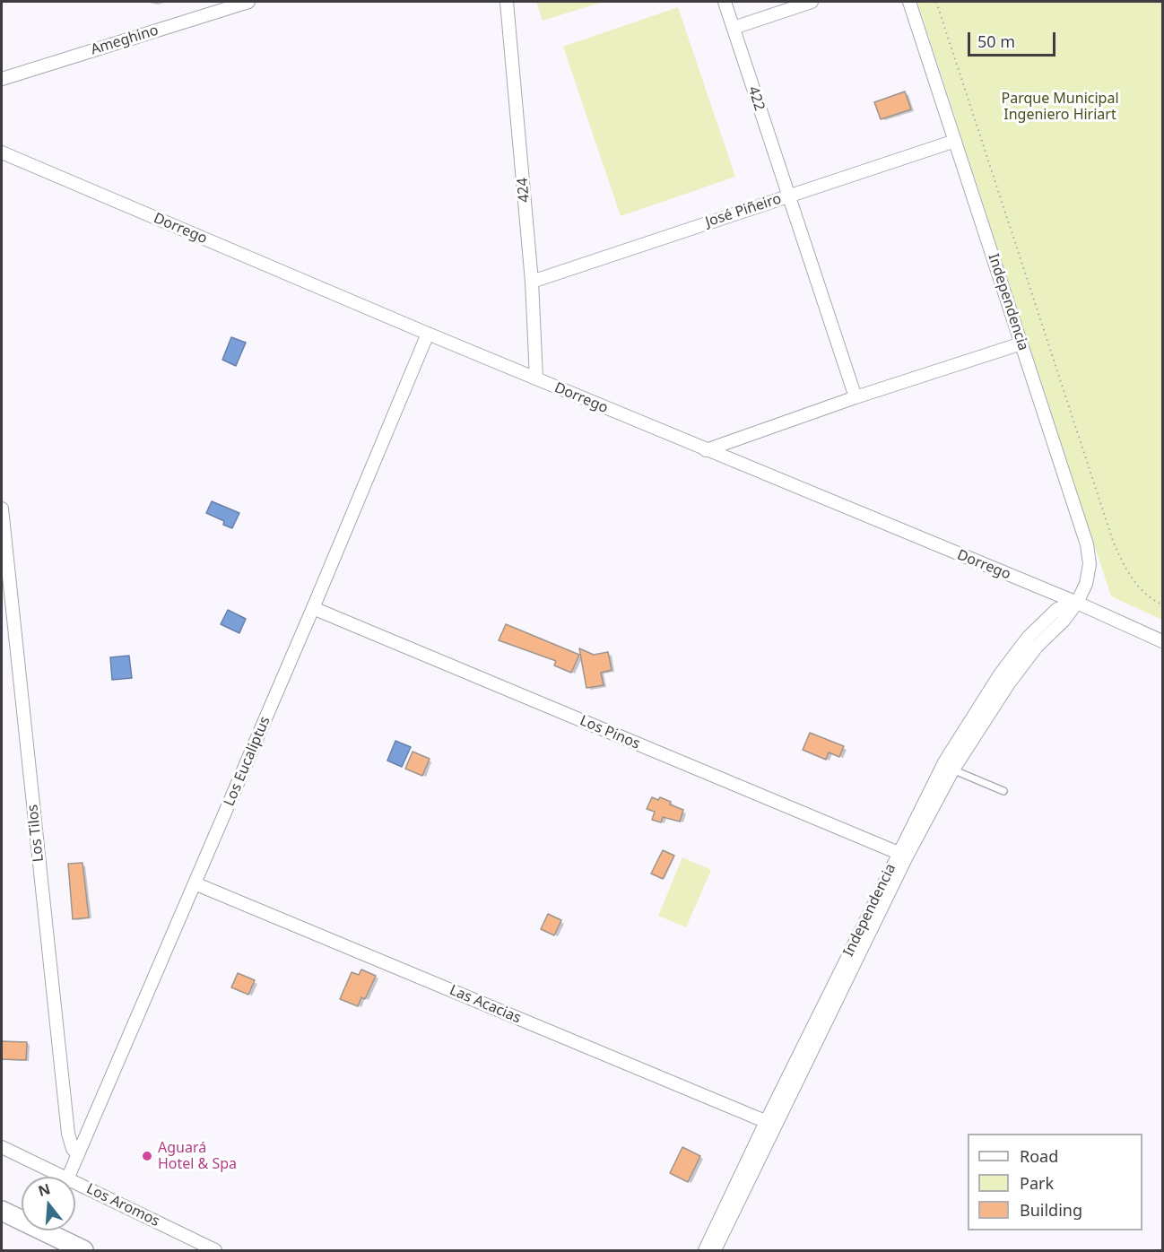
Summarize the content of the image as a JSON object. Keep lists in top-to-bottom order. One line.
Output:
{"streets":{"street":["Ameghino","422","424","José Piñeiro","Dorrego","Independencia","Los Pinos","Los Eucaliptus","Los Tilos","Las Acacias","Los Aromos"]},"crossings":[["422","José Piñeiro"],["424","José Piñeiro"],["424","Dorrego"],["José Piñeiro","Independencia"],["Dorrego","Independencia"],["Dorrego","Los Eucaliptus"],["Independencia","Los Pinos"],["Independencia","Las Acacias"],["Los Pinos","Los Eucaliptus"],["Los Eucaliptus","Los Tilos"],["Los Eucaliptus","Las Acacias"]],"parks":["Parque Municipal Ingeniero Hiriart"],"places":["Aguará Hotel & Spa"],"legend":["Road","Park","Building"],"scale_bar":"50 m","north":"top"}
